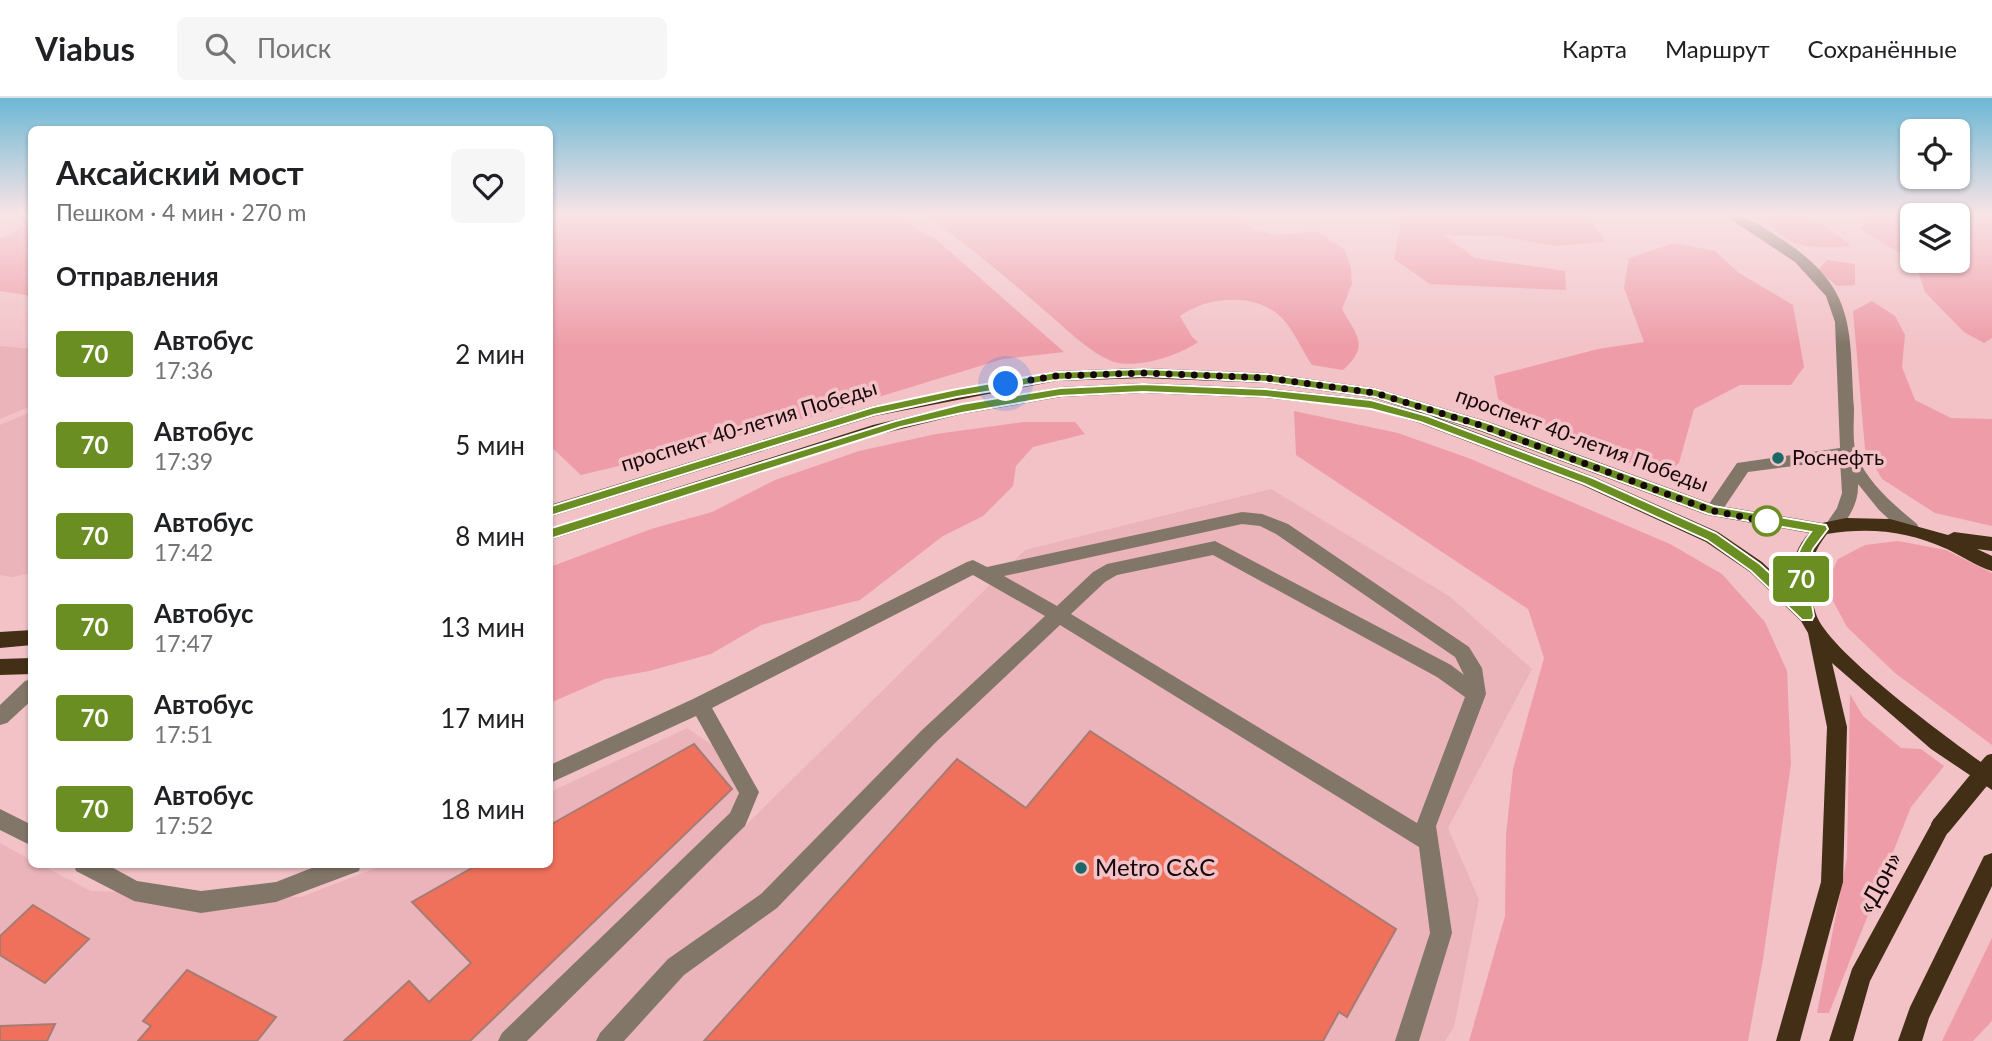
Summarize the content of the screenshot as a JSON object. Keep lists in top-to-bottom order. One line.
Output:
{"streets":{"main road":["проспект 40-летия Победы","«Дон»"]},"places":["Роснефть","Metro C&C"],"lines":["bus line 70"],"page":{"header":"Viabus","search":"Поиск","nav":["Карта","Маршрут","Сохранённые"],"on_map":"70","heading":[["Аксайский мост","Пешком · 4 мин · 270 m"],"Отправления"],"list":[{"mark":"70","name":"Автобус","note":"17:36","value":"2 мин"},{"mark":"70","name":"Автобус","note":"17:39","value":"5 мин"},{"mark":"70","name":"Автобус","note":"17:42","value":"8 мин"},{"mark":"70","name":"Автобус","note":"17:47","value":"13 мин"},{"mark":"70","name":"Автобус","note":"17:51","value":"17 мин"},{"mark":"70","name":"Автобус","note":"17:52","value":"18 мин"}]}}
